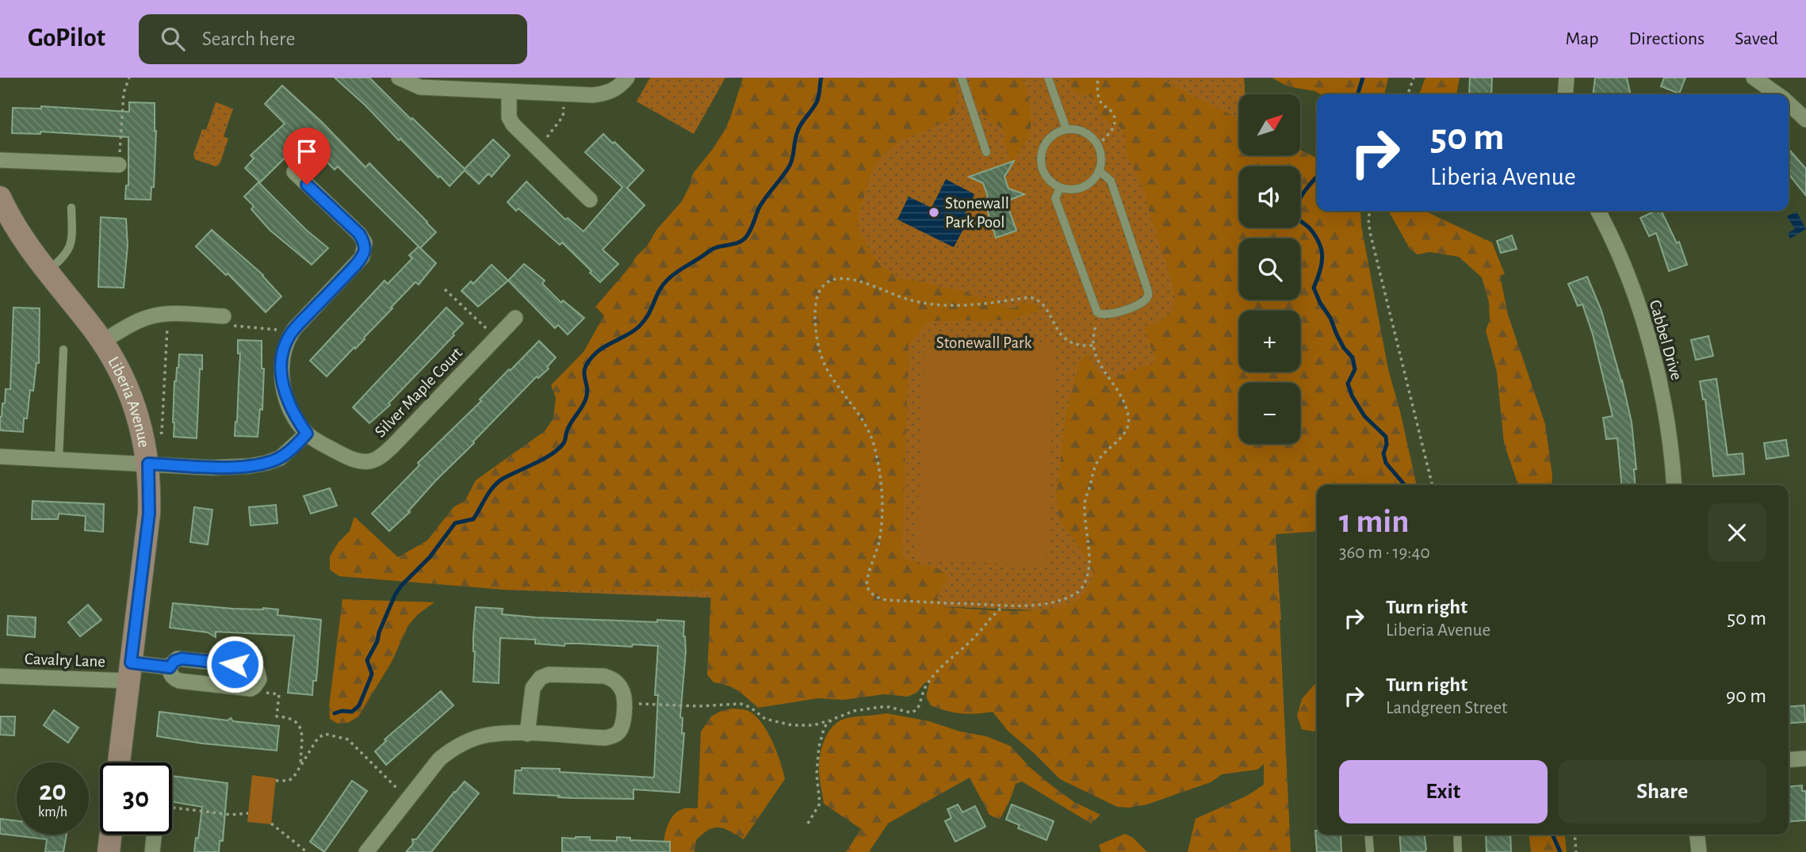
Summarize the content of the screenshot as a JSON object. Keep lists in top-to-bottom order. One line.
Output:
{"streets":{"main road":["Liberia Avenue"],"street":["Cabbel Drive","Silver Maple Court","Cavalry Lane"]},"crossings":[["Liberia Avenue","Cavalry Lane"]],"parks":["Stonewall Park"],"places":["Stonewall Park Pool"],"north":"top right","page":{"header":"GoPilot","search":"Search here","nav":["Map","Directions","Saved"],"map_buttons":["+","−"],"turn":["50 m","Liberia Avenue"],"heading":["1 min","360 m · 19:40"],"list":[{"name":"Turn right","note":"Liberia Avenue","value":"50 m"},{"name":"Turn right","note":"Landgreen Street","value":"90 m"}],"buttons":["Exit","Share"],"speed":"20 km/h","limit":"30"}}
